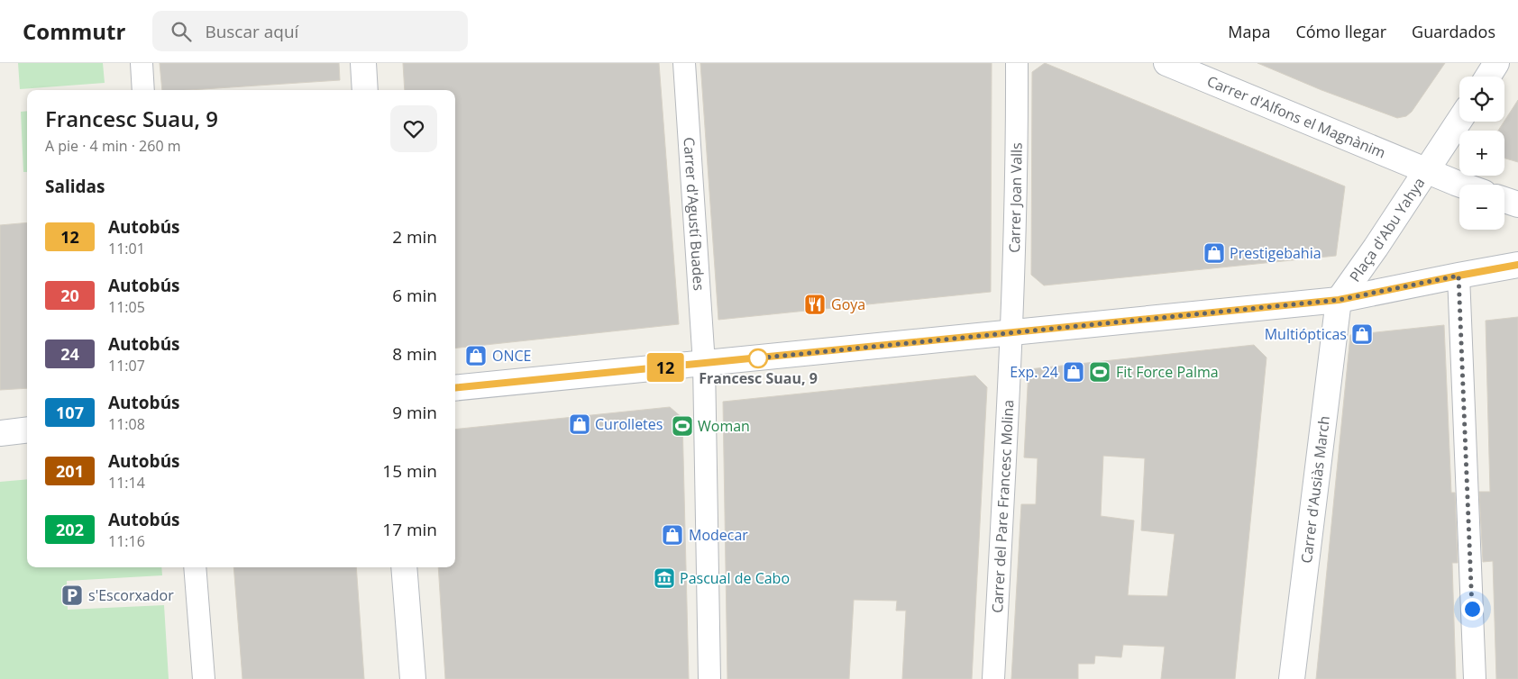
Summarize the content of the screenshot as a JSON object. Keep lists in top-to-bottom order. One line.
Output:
{"streets":{"main road":["Carrer d'Alfons el Magnànim","Plaça d'Abu Yahya","Carrer d'Ausiàs March"],"street":["Carrer Joan Valls","Carrer d'Agustí Buades","Carrer del Pare Francesc Molina"]},"crossings":[["Carrer d'Alfons el Magnànim","Plaça d'Abu Yahya"],["Carrer Joan Valls","Carrer del Pare Francesc Molina"],["Plaça d'Abu Yahya","Carrer d'Ausiàs March"]],"places":{"shop":["Prestigebahia","Multiópticas","ONCE","Exp. 24","Curolletes","Modecar"],"restaurant":["Goya"],"other":["Francesc Suau, 9"],"sports":["Fit Force Palma","Woman"],"museum":["Pascual de Cabo"],"parking":["s'Escorxador"]},"lines":["bus line 12"],"page":{"header":"Commutr","search":"Buscar aquí","nav":["Mapa","Cómo llegar","Guardados"],"on_map":"12","map_buttons":["+","−"],"heading":[["Francesc Suau, 9","A pie · 4 min · 260 m"],"Salidas"],"list":[{"mark":"12","name":"Autobús","note":"11:01","value":"2 min"},{"mark":"20","name":"Autobús","note":"11:05","value":"6 min"},{"mark":"24","name":"Autobús","note":"11:07","value":"8 min"},{"mark":"107","name":"Autobús","note":"11:08","value":"9 min"},{"mark":"201","name":"Autobús","note":"11:14","value":"15 min"},{"mark":"202","name":"Autobús","note":"11:16","value":"17 min"}]}}
